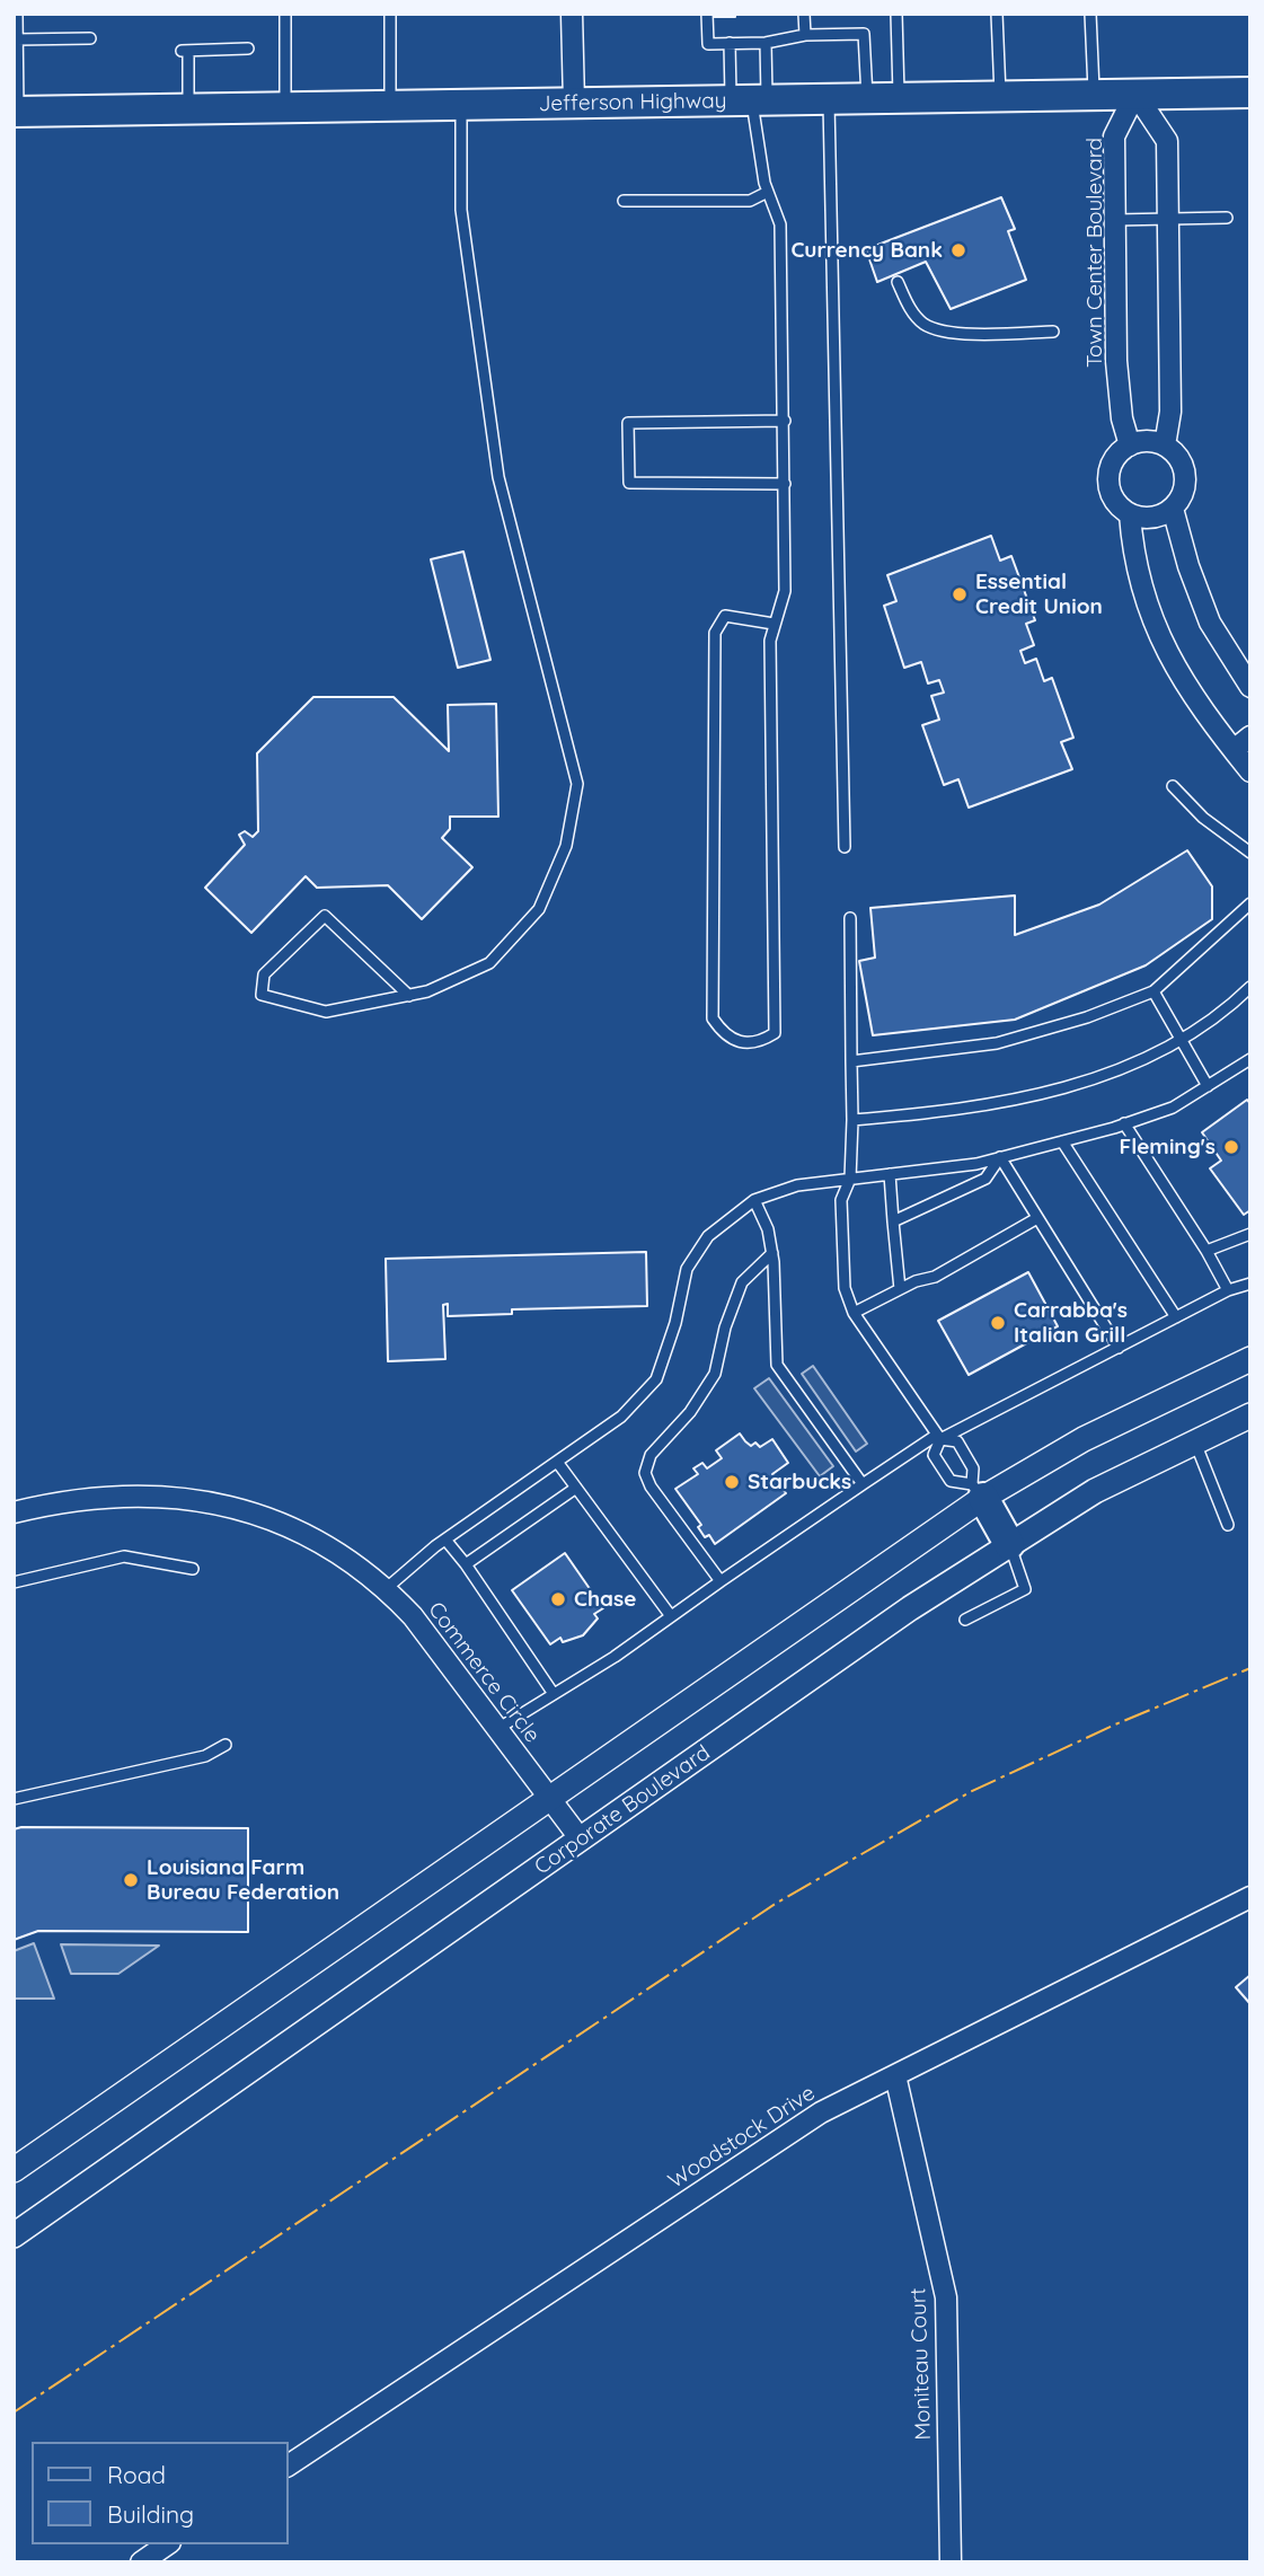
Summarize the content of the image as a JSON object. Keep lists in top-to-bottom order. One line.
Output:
{"streets":{"main road":["Jefferson Highway"],"street":["Town Center Boulevard","Commerce Circle","Corporate Boulevard","Woodstock Drive","Moniteau Court"]},"crossings":[["Jefferson Highway","Town Center Boulevard"],["Commerce Circle","Corporate Boulevard"],["Woodstock Drive","Moniteau Court"]],"places":["Currency Bank","Essential Credit Union","Fleming's","Carrabba's Italian Grill","Starbucks","Chase","Louisiana Farm Bureau Federation"],"legend":["Road","Building"]}
